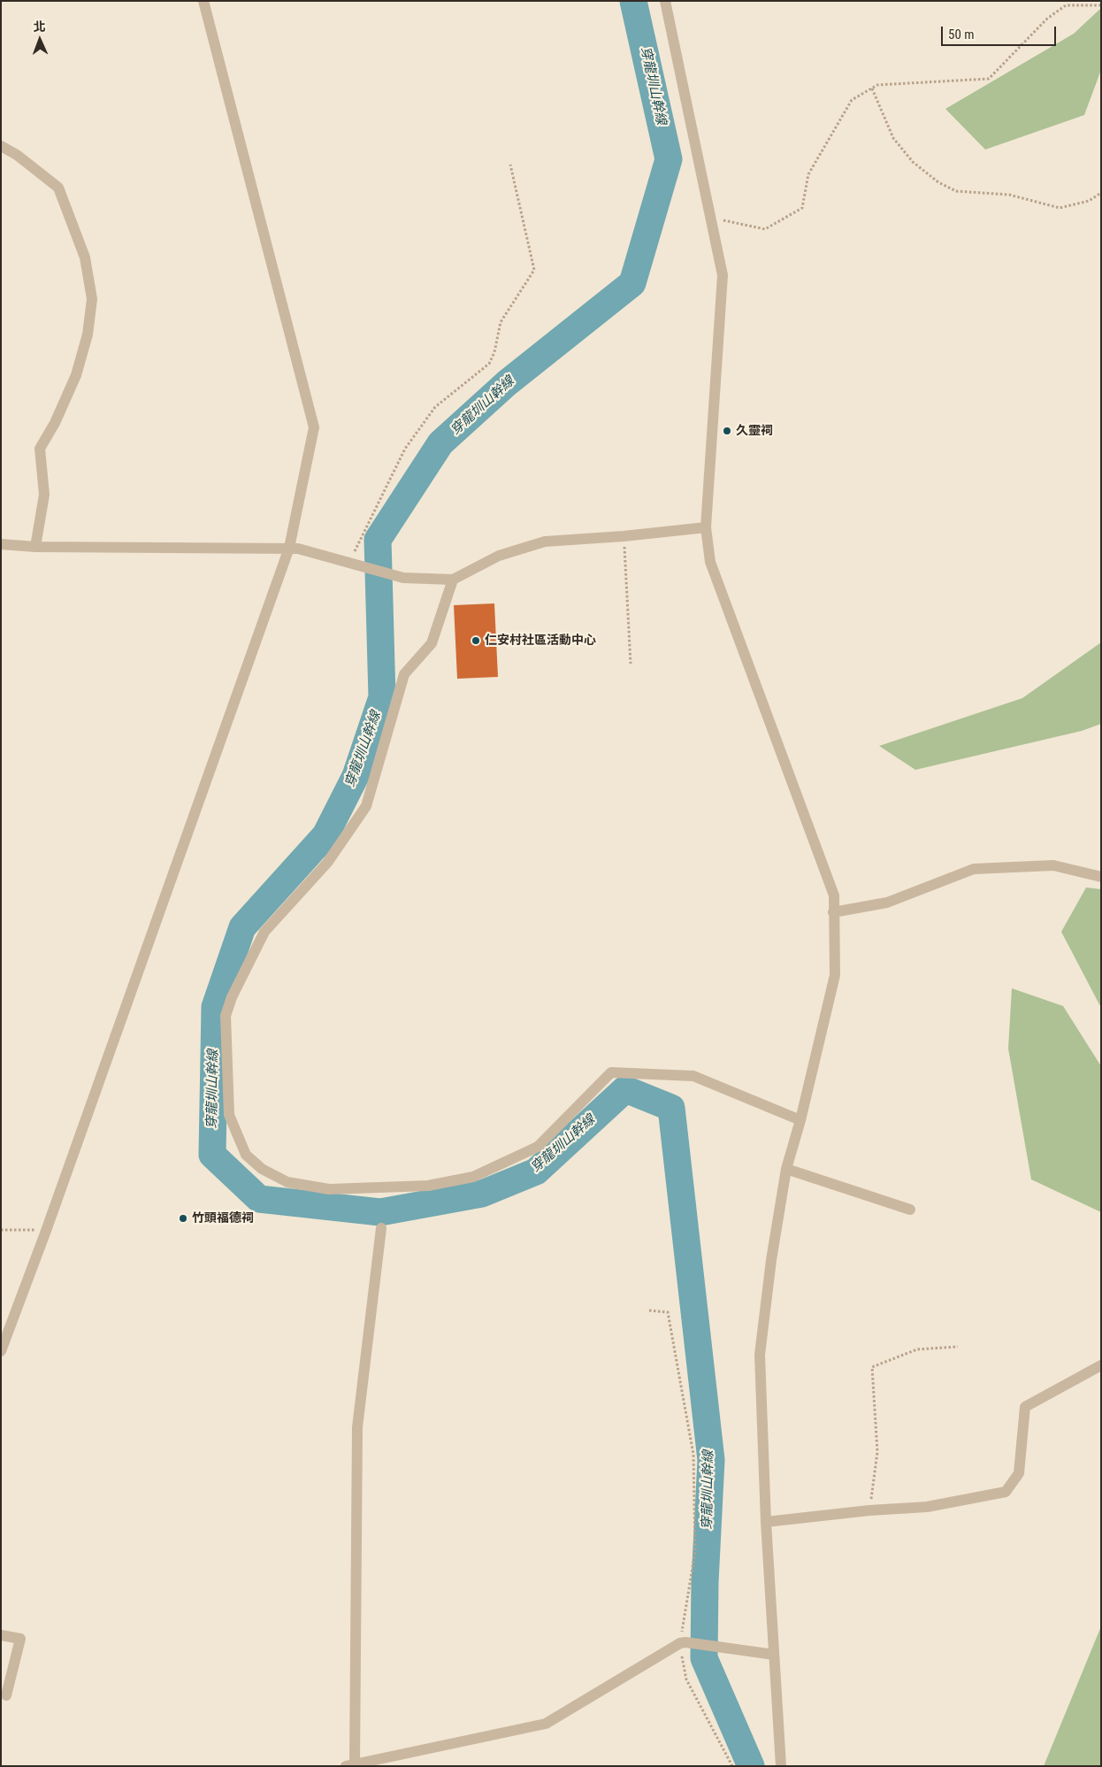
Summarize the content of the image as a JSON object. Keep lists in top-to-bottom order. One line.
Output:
{"water":["穿龍圳山幹線"],"places":["久靈祠","仁安村社區活動中心","竹頭福德祠"],"scale_bar":"50 m","north":"top"}
